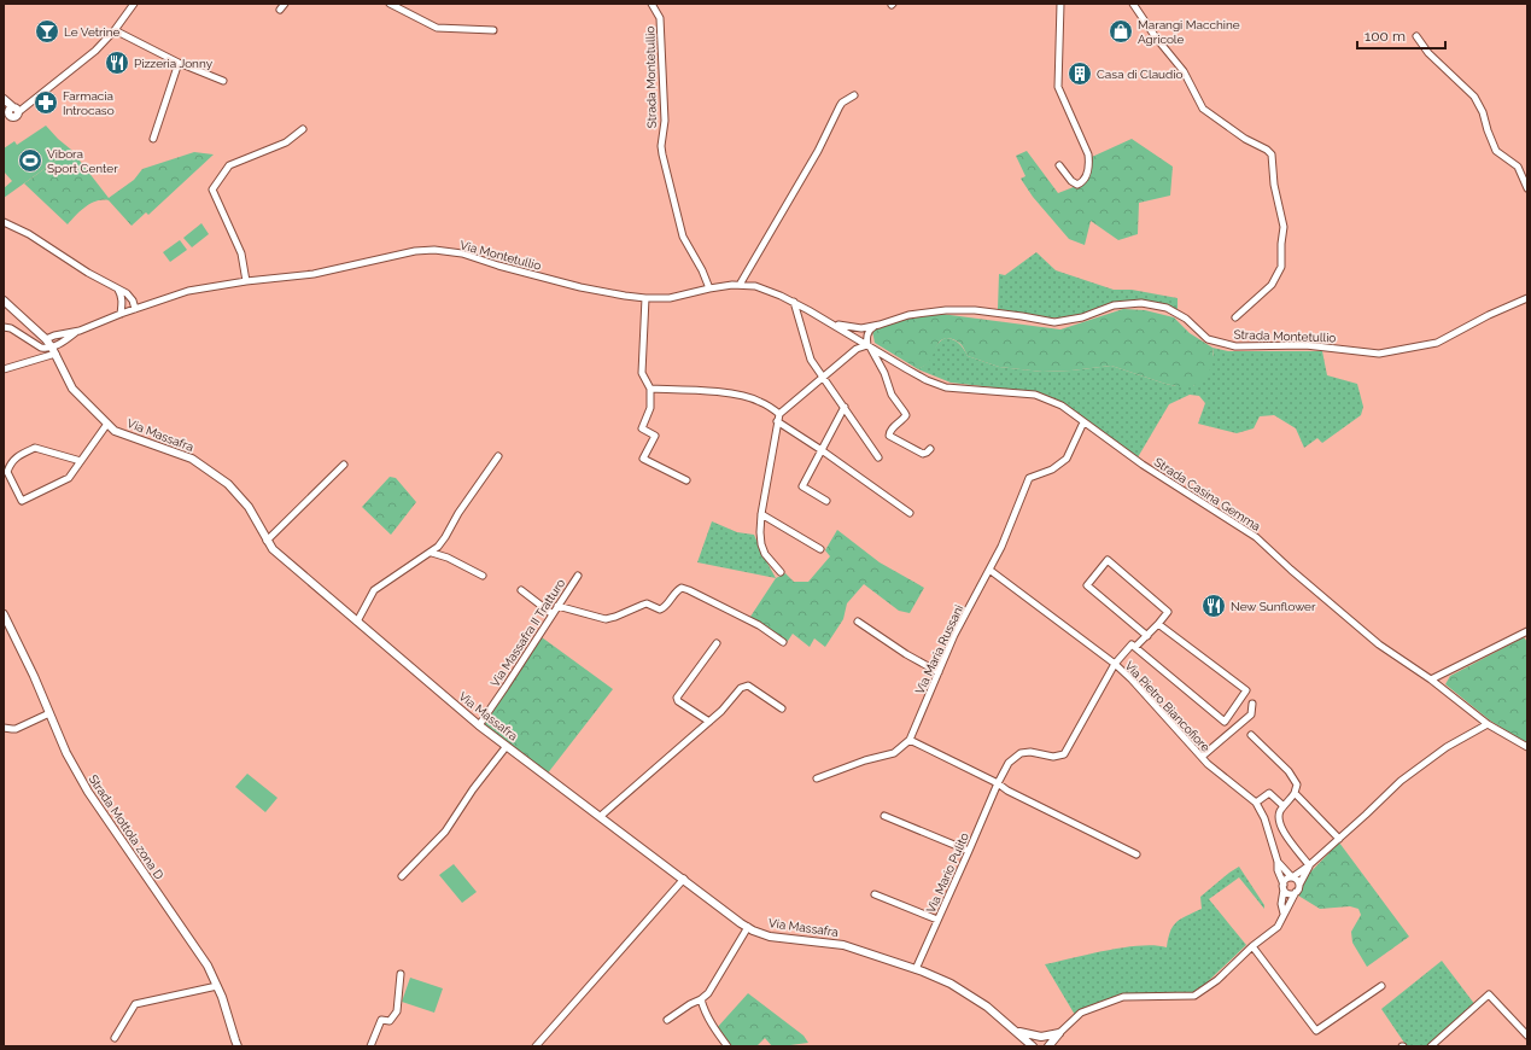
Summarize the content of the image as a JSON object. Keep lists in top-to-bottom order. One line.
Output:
{"streets":{"main road":["Via Massafra","Strada Mottola zona D"],"street":["Strada Montetullio","Via Montetullio","Strada Casina Gemma","Via Massafra II Tratturo","Via Maria Russani","Via Pietro Biancofiore","Via Mario Pulito"]},"crossings":[["Strada Montetullio","Via Montetullio"],["Via Montetullio","Via Massafra"],["Via Montetullio","Strada Casina Gemma"],["Via Massafra","Via Massafra II Tratturo"],["Via Massafra","Via Mario Pulito"],["Strada Casina Gemma","Via Maria Russani"],["Via Maria Russani","Via Pietro Biancofiore"],["Via Pietro Biancofiore","Via Mario Pulito"]],"places":{"bar":["Le Vetrine"],"shop":["Marangi Macchine Agricole"],"restaurant":["Pizzeria Jonny","New Sunflower"],"building":["Casa di Claudio"],"pharmacy":["Farmacia Introcaso"],"sports":["Vibora Sport Center"]},"scale_bar":"100 m"}
